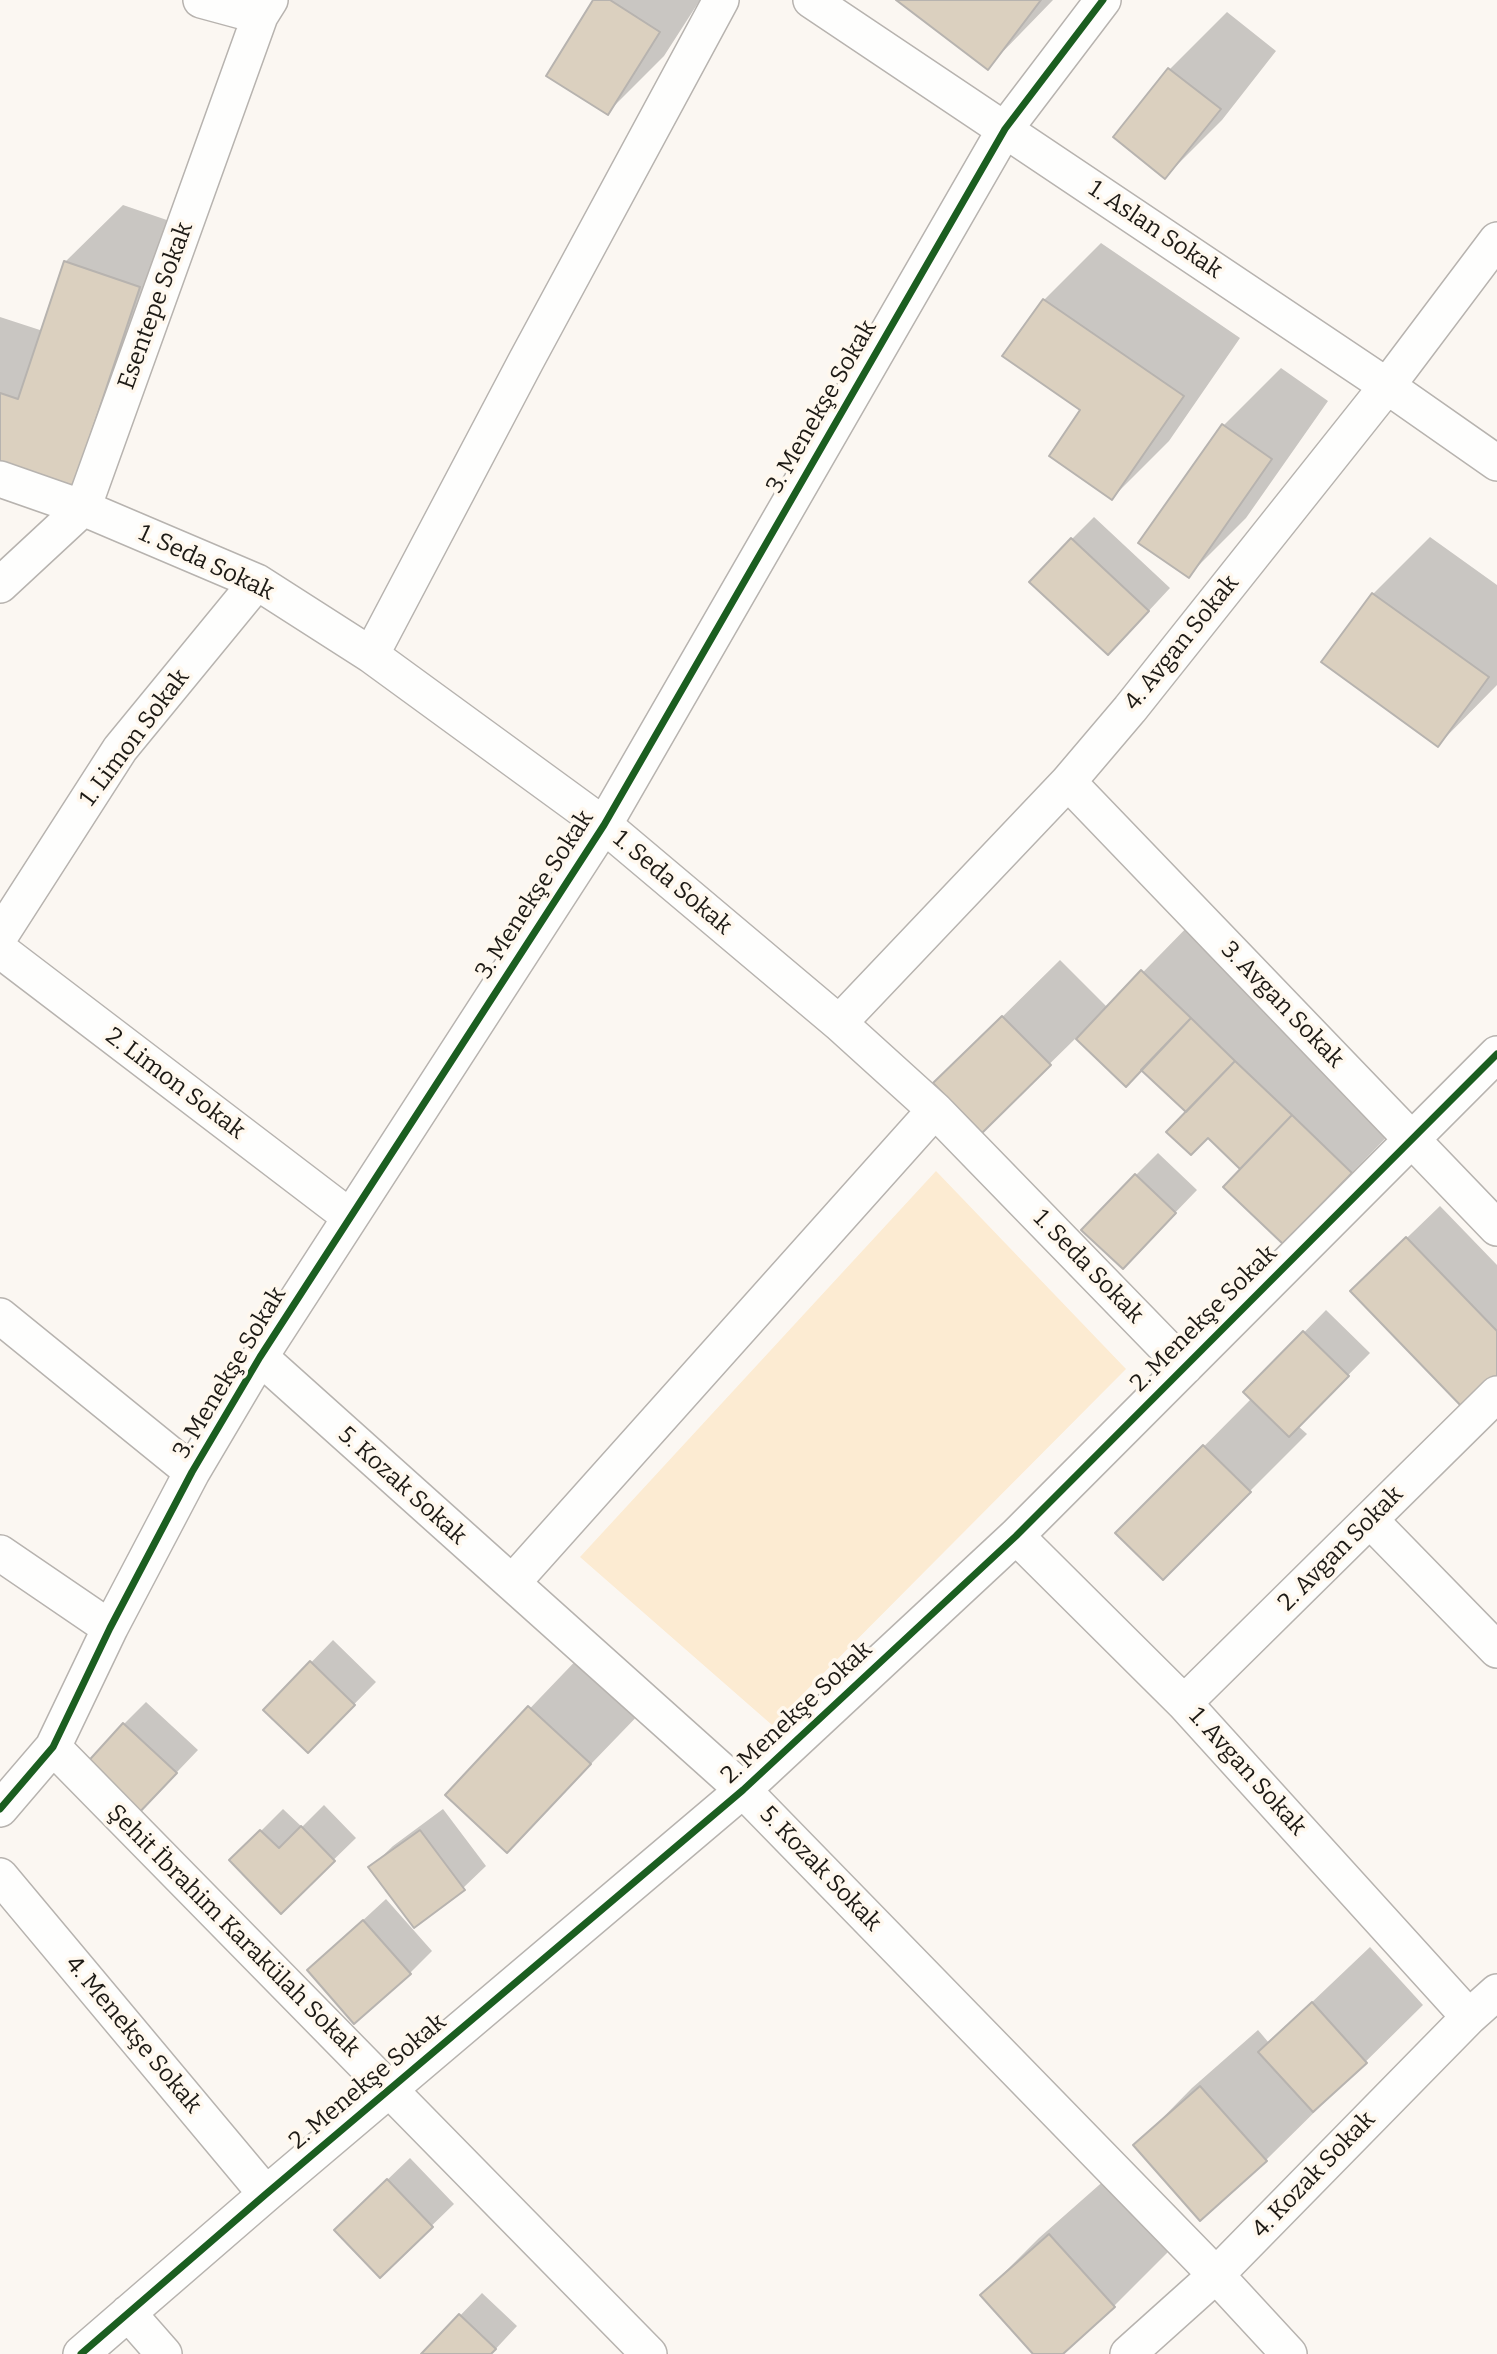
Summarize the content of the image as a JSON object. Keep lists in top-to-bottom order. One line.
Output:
{"streets":{"street":["1. Aslan Sokak","Esentepe Sokak","3. Menekşe Sokak","1. Seda Sokak","4. Avgan Sokak","1. Limon Sokak","3. Avgan Sokak","2. Limon Sokak","2. Menekşe Sokak","5. Kozak Sokak","2. Avgan Sokak","1. Avgan Sokak","Şehit İbrahim Karakülah Sokak","4. Menekşe Sokak","4. Kozak Sokak"]},"crossings":[["1. Aslan Sokak","3. Menekşe Sokak"],["1. Aslan Sokak","4. Avgan Sokak"],["Esentepe Sokak","1. Seda Sokak"],["3. Menekşe Sokak","1. Seda Sokak"],["3. Menekşe Sokak","2. Limon Sokak"],["3. Menekşe Sokak","5. Kozak Sokak"],["3. Menekşe Sokak","Şehit İbrahim Karakülah Sokak"],["1. Seda Sokak","4. Avgan Sokak"],["1. Seda Sokak","1. Limon Sokak"],["1. Seda Sokak","2. Menekşe Sokak"],["4. Avgan Sokak","3. Avgan Sokak"],["3. Avgan Sokak","2. Menekşe Sokak"],["2. Menekşe Sokak","5. Kozak Sokak"],["2. Menekşe Sokak","1. Avgan Sokak"],["2. Menekşe Sokak","Şehit İbrahim Karakülah Sokak"],["2. Menekşe Sokak","4. Menekşe Sokak"],["5. Kozak Sokak","4. Kozak Sokak"],["2. Avgan Sokak","1. Avgan Sokak"],["1. Avgan Sokak","4. Kozak Sokak"]]}
